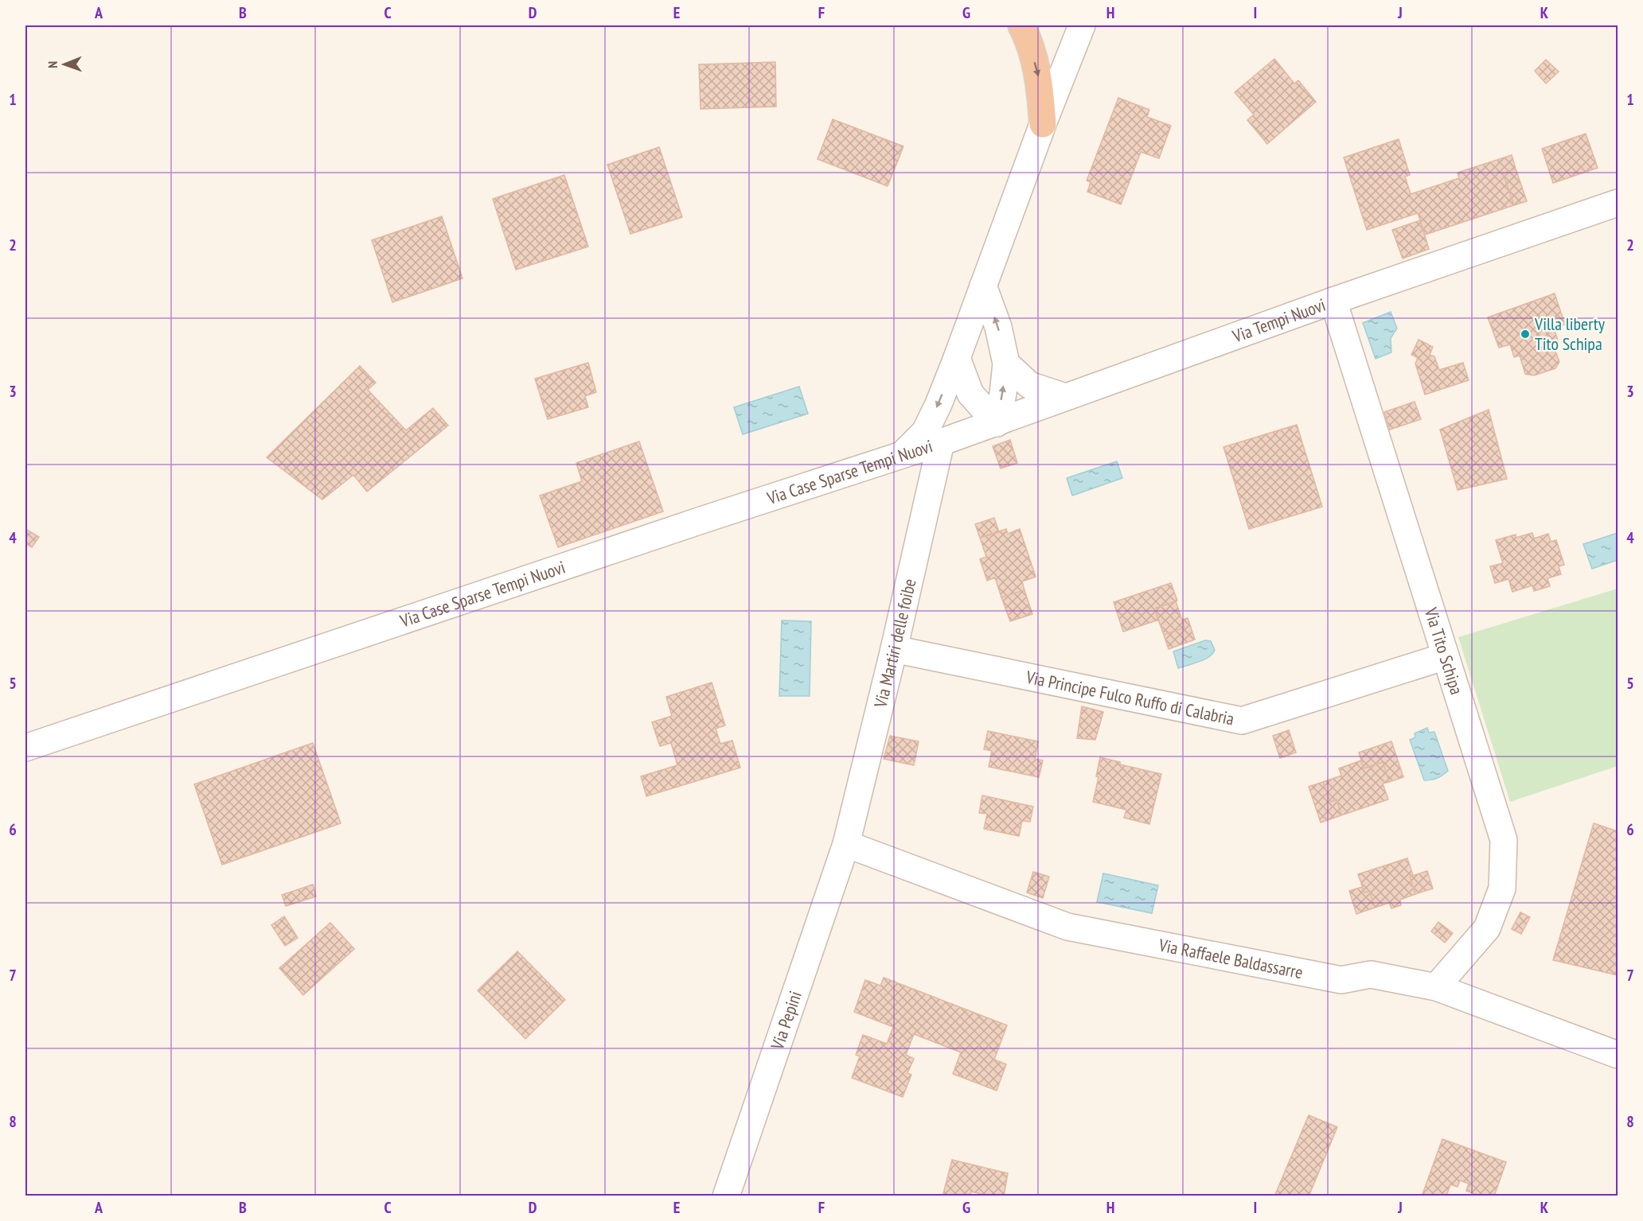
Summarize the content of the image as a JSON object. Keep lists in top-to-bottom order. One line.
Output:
{"streets":{"street":["Via Tempi Nuovi","Via Case Sparse Tempi Nuovi","Via Martiri delle foibe","Via Tito Schipa","Via Principe Fulco Ruffo di Calabria","Via Raffaele Baldassarre","Via Pepini"]},"crossings":[["Via Tempi Nuovi","Via Case Sparse Tempi Nuovi"],["Via Tempi Nuovi","Via Martiri delle foibe"],["Via Tempi Nuovi","Via Tito Schipa"],["Via Case Sparse Tempi Nuovi","Via Martiri delle foibe"],["Via Martiri delle foibe","Via Principe Fulco Ruffo di Calabria"],["Via Martiri delle foibe","Via Raffaele Baldassarre"],["Via Martiri delle foibe","Via Pepini"],["Via Tito Schipa","Via Principe Fulco Ruffo di Calabria"],["Via Tito Schipa","Via Raffaele Baldassarre"],["Via Raffaele Baldassarre","Via Pepini"]],"places":["Villa liberty Tito Schipa"],"north":"left","grid":{"columns":["A","B","C","D","E","F","G","H","I","J","K"],"rows":["1","2","3","4","5","6","7","8"]}}
